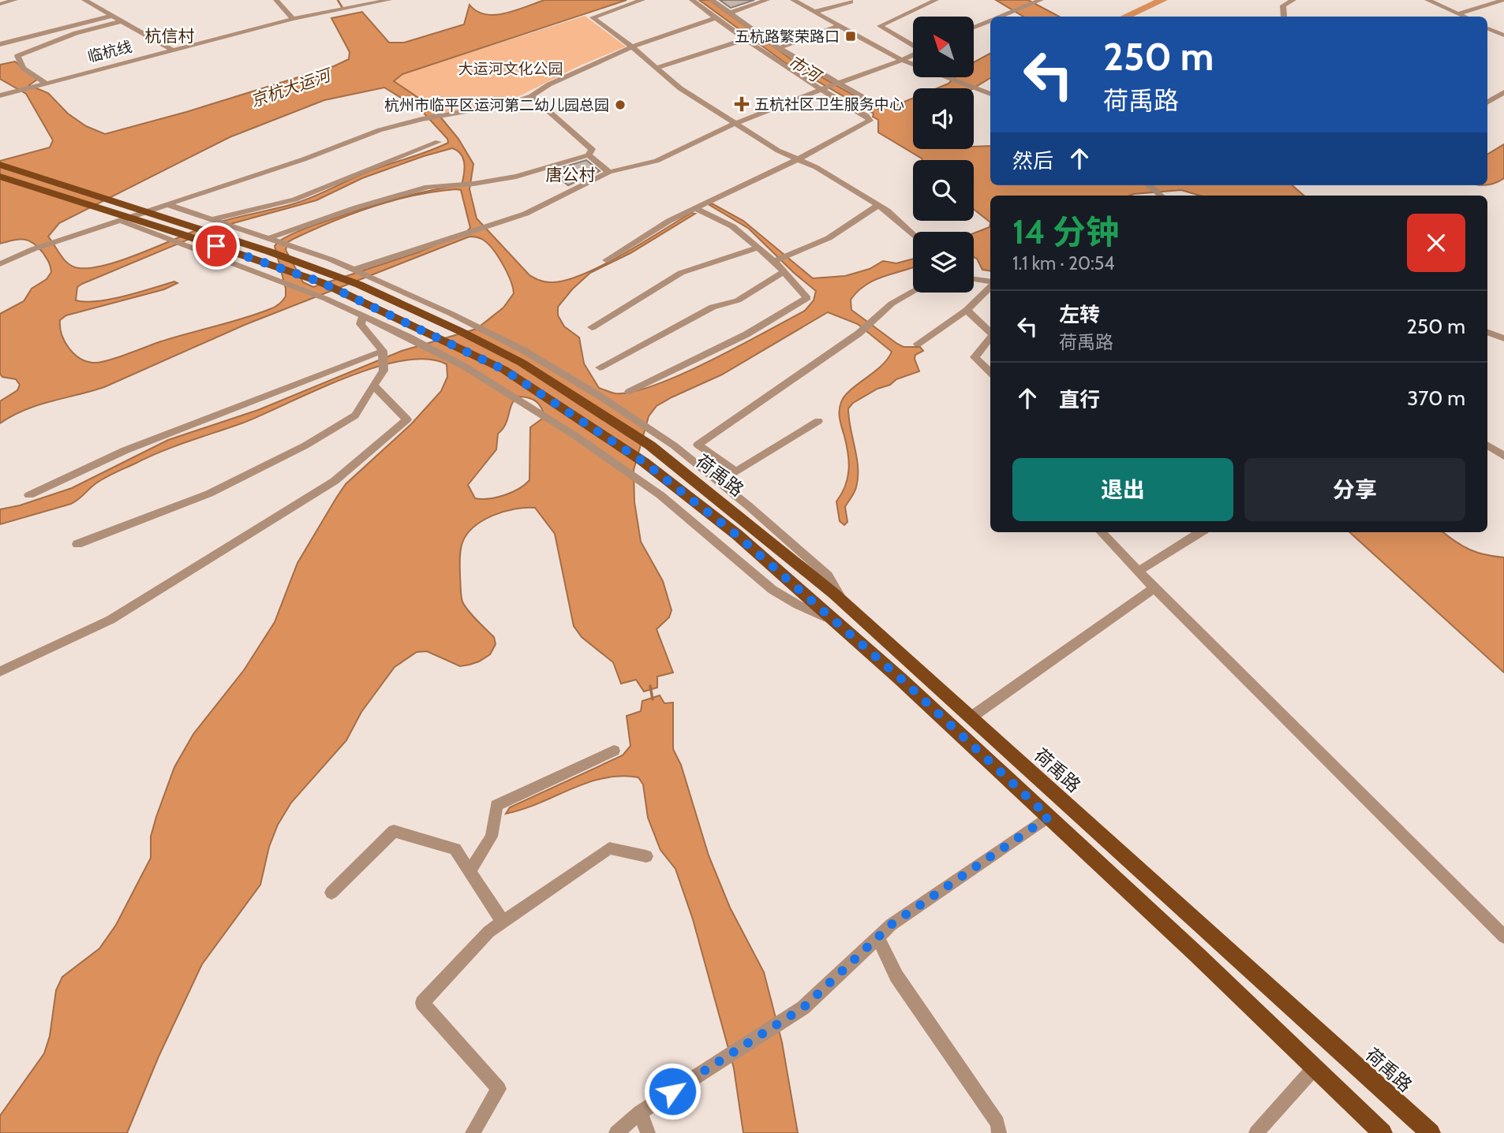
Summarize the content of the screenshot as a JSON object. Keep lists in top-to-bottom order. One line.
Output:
{"streets":{"main road":["荷禹路"],"street":["临杭线"]},"districts":["杭信村","唐公村"],"water":["市河","京杭大运河"],"parks":["大运河文化公园"],"places":{"transit":["五杭路繁荣路口"],"health":["五杭社区卫生服务中心"],"other":["杭州市临平区运河第二幼儿园总园"]},"north":"top left","page":{"turn":["250 m","荷禹路"],"then":"然后","heading":["14 分钟","1.1 km · 20:54"],"list":[{"name":"左转","note":"荷禹路","value":"250 m"},{"name":"直行","value":"370 m"}],"buttons":["退出","分享"]}}
